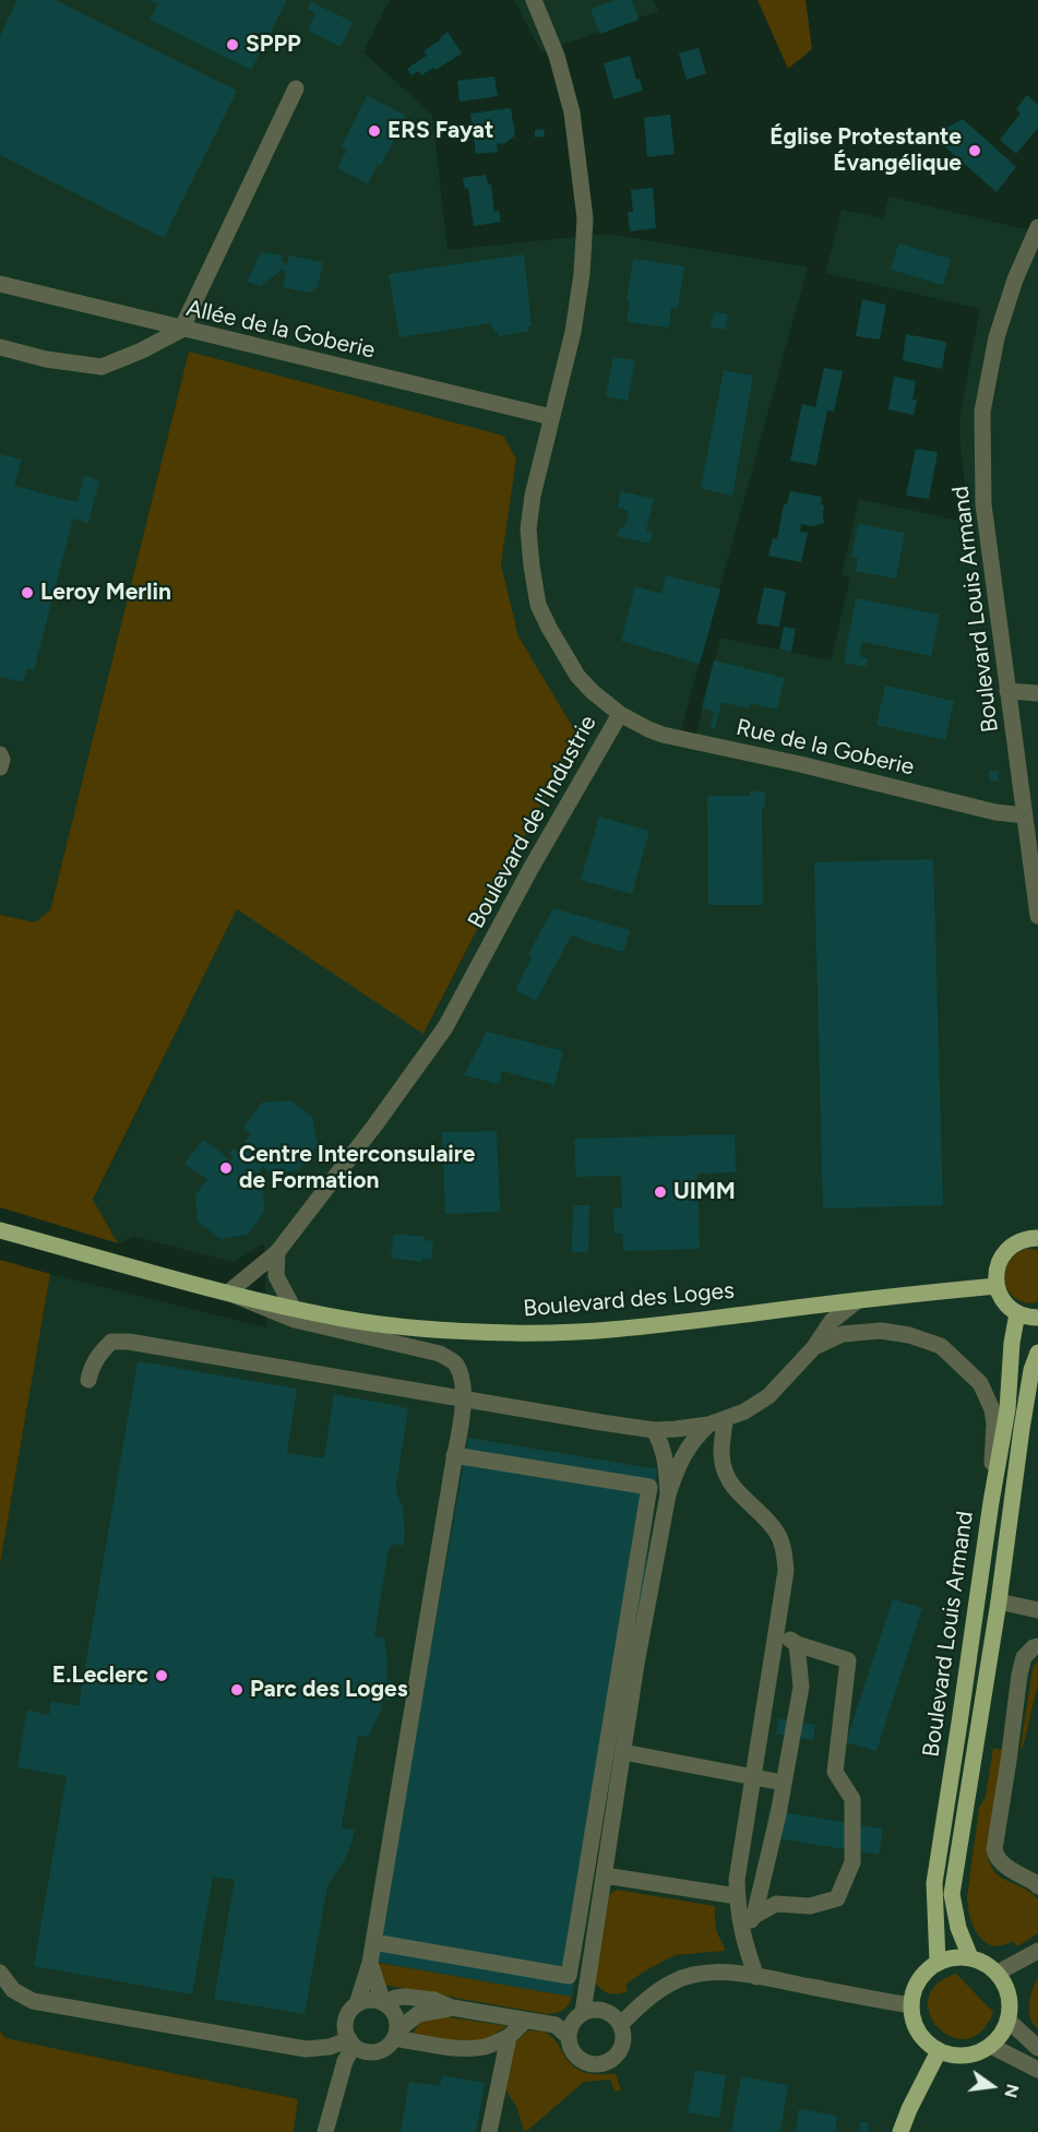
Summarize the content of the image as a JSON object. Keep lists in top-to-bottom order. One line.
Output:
{"streets":{"main road":["Boulevard Louis Armand","Boulevard des Loges"],"street":["Allée de la Goberie","Rue de la Goberie","Boulevard de l'Industrie"]},"crossings":[["Allée de la Goberie","Boulevard de l'Industrie"],["Boulevard Louis Armand","Rue de la Goberie"],["Rue de la Goberie","Boulevard de l'Industrie"],["Boulevard de l'Industrie","Boulevard des Loges"]],"places":["SPPP","ERS Fayat","Église Protestante Évangélique","Leroy Merlin","Centre Interconsulaire de Formation","UIMM","E.Leclerc","Parc des Loges"],"north":"right"}
